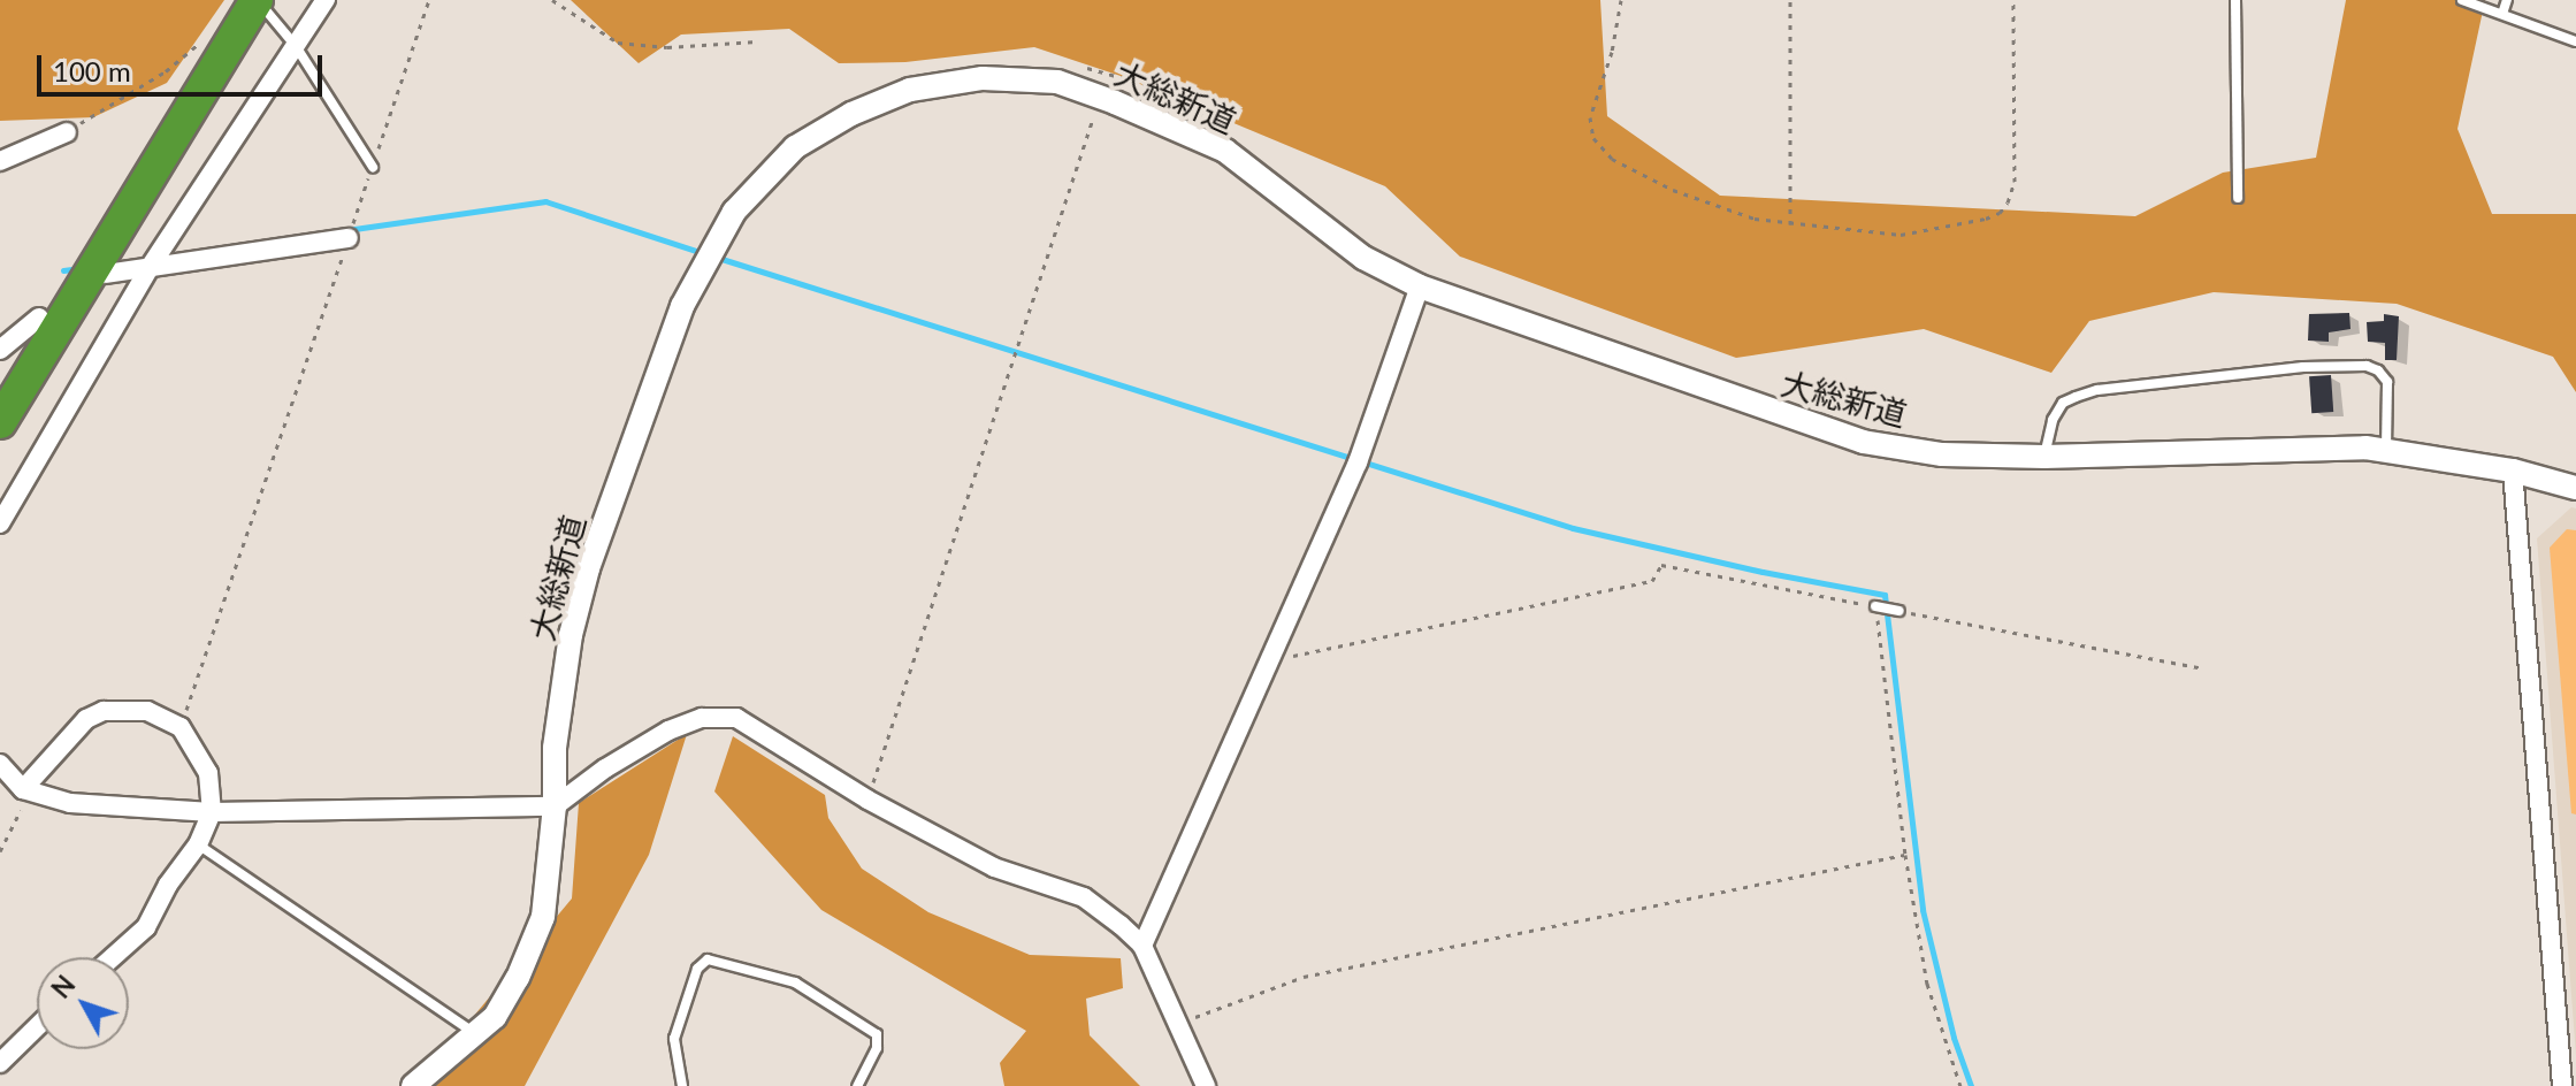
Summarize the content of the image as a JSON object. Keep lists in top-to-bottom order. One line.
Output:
{"streets":{"street":["大総新道"]},"scale_bar":"100 m","north":"top left"}
